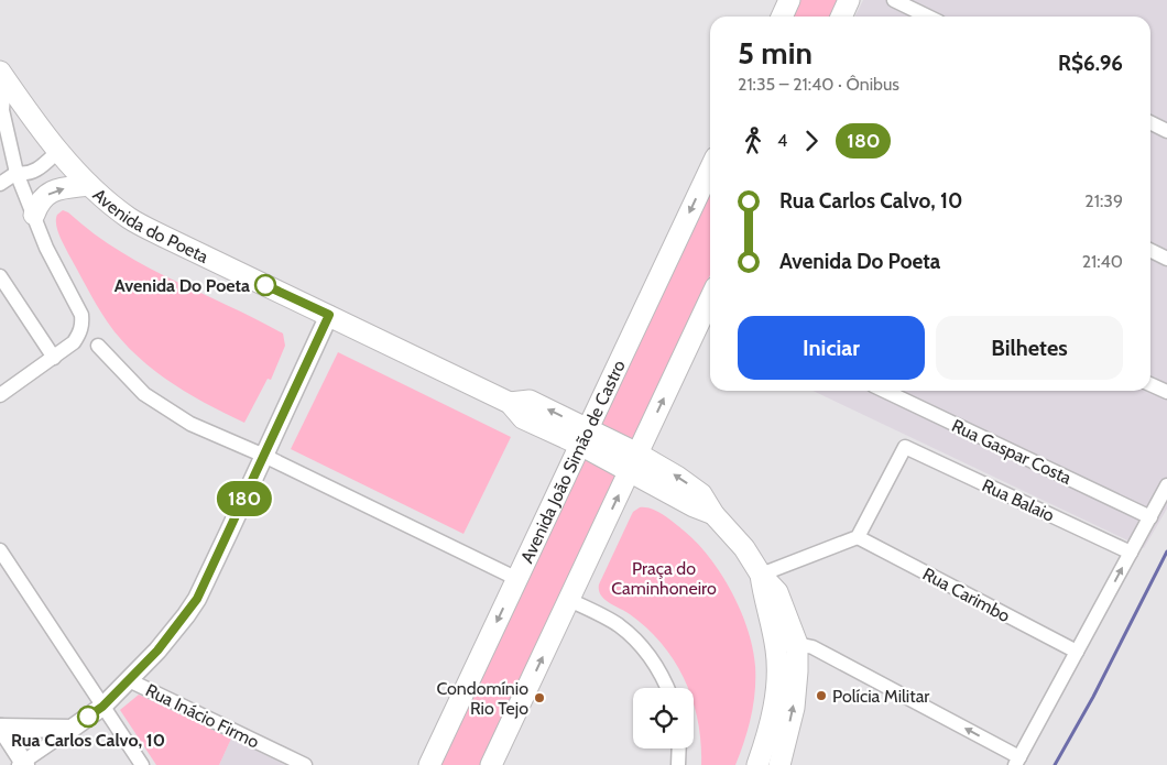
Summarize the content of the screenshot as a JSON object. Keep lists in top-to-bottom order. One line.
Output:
{"streets":{"main road":["Avenida do Poeta","Avenida João Simão de Castro"],"street":["Rua Gaspar Costa","Rua Balaio","Rua Carimbo","Rua Inácio Firmo"]},"crossings":[["Avenida do Poeta","Avenida João Simão de Castro"],["Rua Balaio","Rua Carimbo"]],"parks":["Praça do Caminhoneiro"],"places":["Avenida Do Poeta","Polícia Militar","Condomínio Rio Tejo","Rua Carlos Calvo, 10"],"lines":["bus line 180"],"page":{"on_map":"180","heading":["5 min","21:35 – 21:40 · Ônibus","R$6.96"],"legs":["4","180"],"list":[{"name":"Rua Carlos Calvo, 10","value":"21:39"},{"name":"Avenida Do Poeta","value":"21:40"}],"buttons":["Iniciar","Bilhetes"]}}
